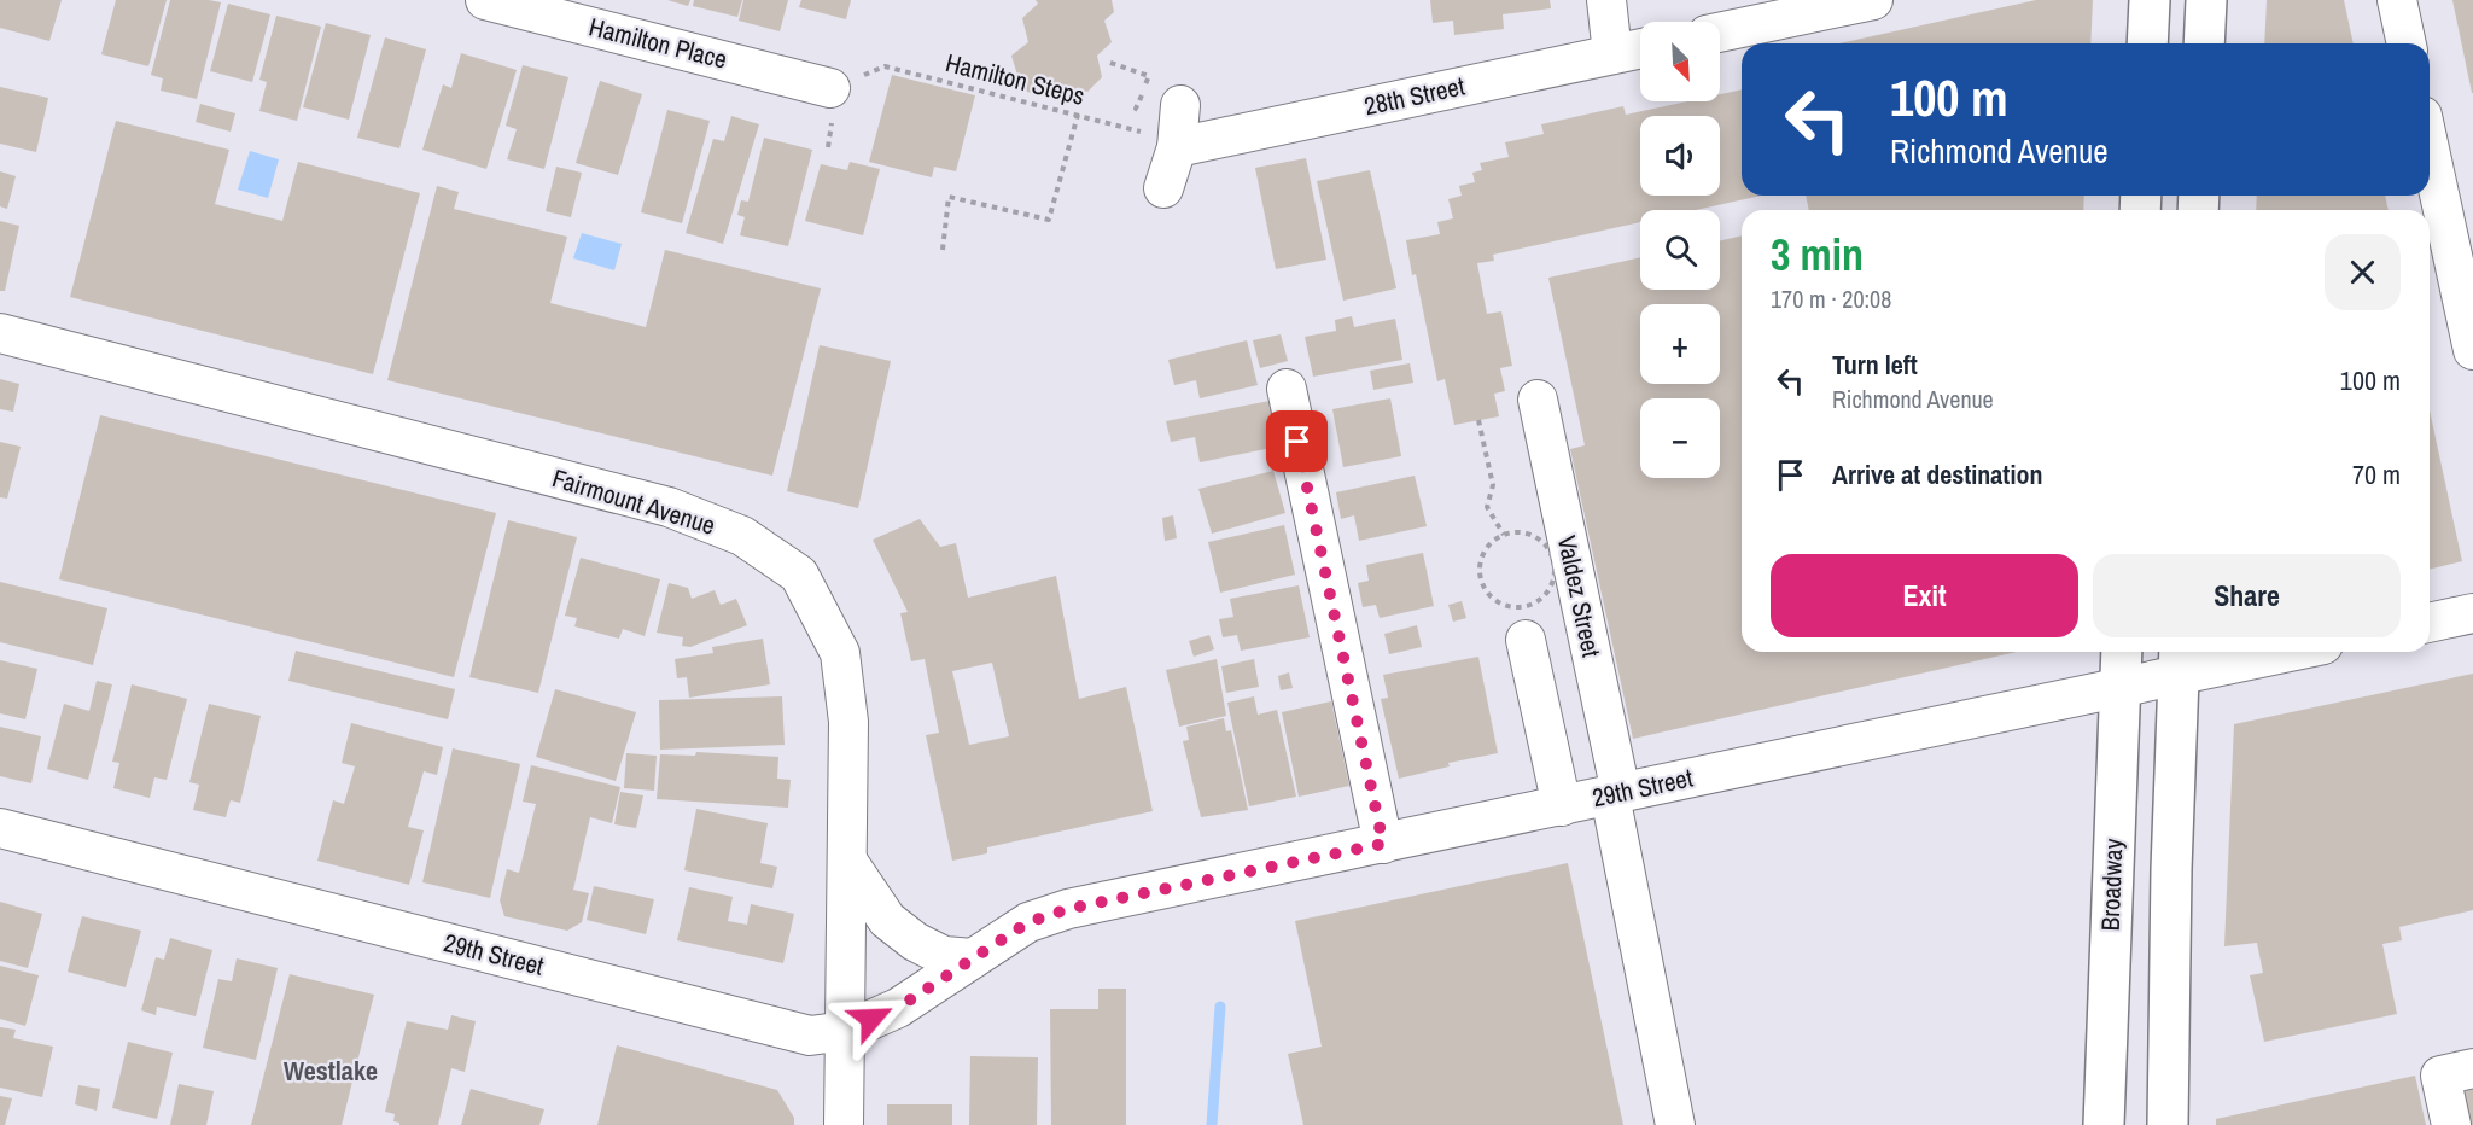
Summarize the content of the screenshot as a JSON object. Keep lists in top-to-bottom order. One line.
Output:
{"streets":{"main road":["Broadway"],"street":["Hamilton Place","28th Street","Fairmount Avenue","Valdez Street","29th Street"],"path":["Hamilton Steps"]},"crossings":[["Fairmount Avenue","29th Street"],["Valdez Street","29th Street"],["29th Street","Broadway"]],"districts":["Westlake"],"north":"bottom right","page":{"map_buttons":["+","−"],"turn":["100 m","Richmond Avenue"],"heading":["3 min","170 m · 20:08"],"list":[{"name":"Turn left","note":"Richmond Avenue","value":"100 m"},{"name":"Arrive at destination","value":"70 m"}],"buttons":["Exit","Share"]}}
